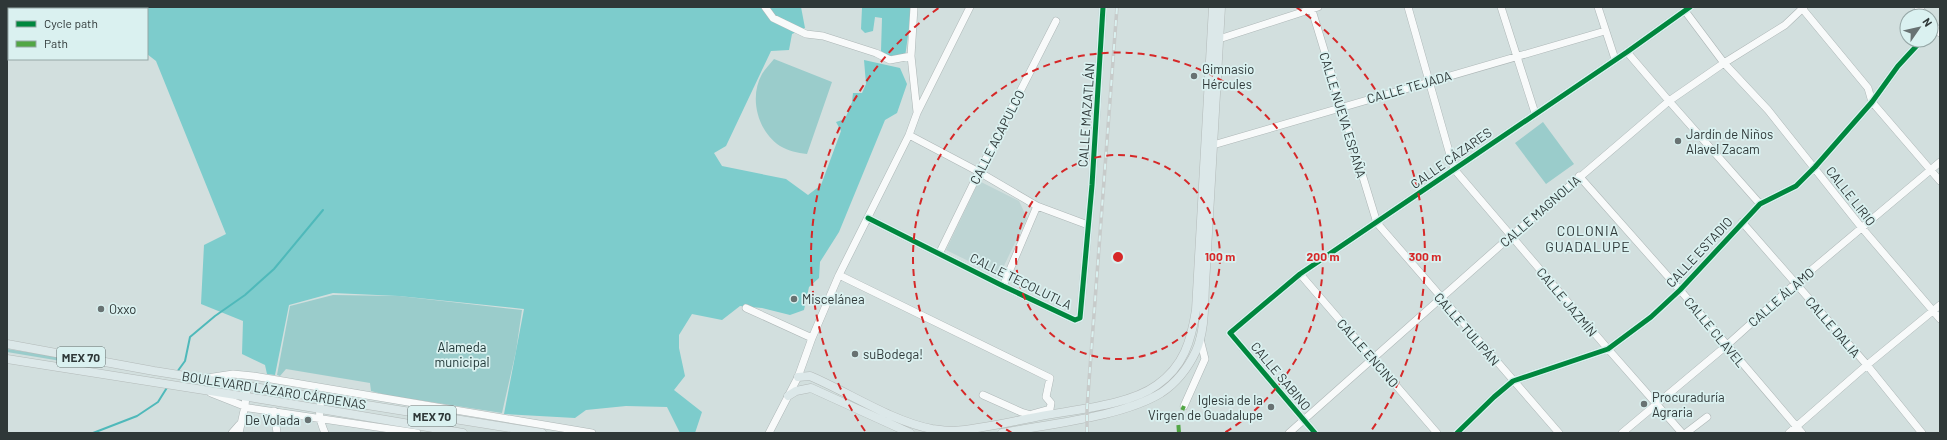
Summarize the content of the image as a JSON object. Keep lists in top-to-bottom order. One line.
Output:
{"streets":{"main road":["MEX 70","BOULEVARD LÁZARO CÁRDENAS"],"street":["CALLE TEJADA","CALLE MAZATLÁN","CALLE NUEVA ESPAÑA","CALLE ACAPULCO","CALLE CÁZARES","CALLE LIRIO","CALLE MAGNOLIA","CALLE ESTADIO","CALLE TECOLUTLA","CALLE ÁLAMO","CALLE JAZMÍN","CALLE DALIA","CALLE TULIPÁN","CALLE CLAVEL","CALLE ENCINO","CALLE SABINO"]},"crossings":[["CALLE TEJADA","CALLE NUEVA ESPAÑA"],["CALLE MAZATLÁN","CALLE TECOLUTLA"],["CALLE NUEVA ESPAÑA","CALLE CÁZARES"],["CALLE NUEVA ESPAÑA","CALLE TULIPÁN"],["CALLE ACAPULCO","CALLE TECOLUTLA"],["CALLE CÁZARES","CALLE LIRIO"],["CALLE CÁZARES","CALLE JAZMÍN"],["CALLE CÁZARES","CALLE TULIPÁN"],["CALLE CÁZARES","CALLE ENCINO"],["CALLE CÁZARES","CALLE SABINO"],["CALLE LIRIO","CALLE MAGNOLIA"],["CALLE LIRIO","CALLE ESTADIO"],["CALLE LIRIO","CALLE ÁLAMO"],["CALLE MAGNOLIA","CALLE JAZMÍN"],["CALLE MAGNOLIA","CALLE TULIPÁN"],["CALLE MAGNOLIA","CALLE CLAVEL"],["CALLE MAGNOLIA","CALLE ENCINO"],["CALLE MAGNOLIA","CALLE SABINO"],["CALLE ESTADIO","CALLE JAZMÍN"],["CALLE ESTADIO","CALLE DALIA"],["CALLE ESTADIO","CALLE TULIPÁN"],["CALLE ESTADIO","CALLE CLAVEL"],["CALLE ÁLAMO","CALLE JAZMÍN"],["CALLE ÁLAMO","CALLE DALIA"],["CALLE ÁLAMO","CALLE CLAVEL"]],"districts":["COLONIA GUADALUPE"],"parks":["Alameda municipal"],"places":["Gimnasio Hércules","Jardín de Niños Alavel Zacam","Miscelánea","Oxxo","suBodega!","Procuraduría Agraria","Iglesia de la Virgen de Guadalupe","De Volada"],"legend":["Cycle path","Path"],"north":"top right","rings":["100 m","200 m","300 m"]}
